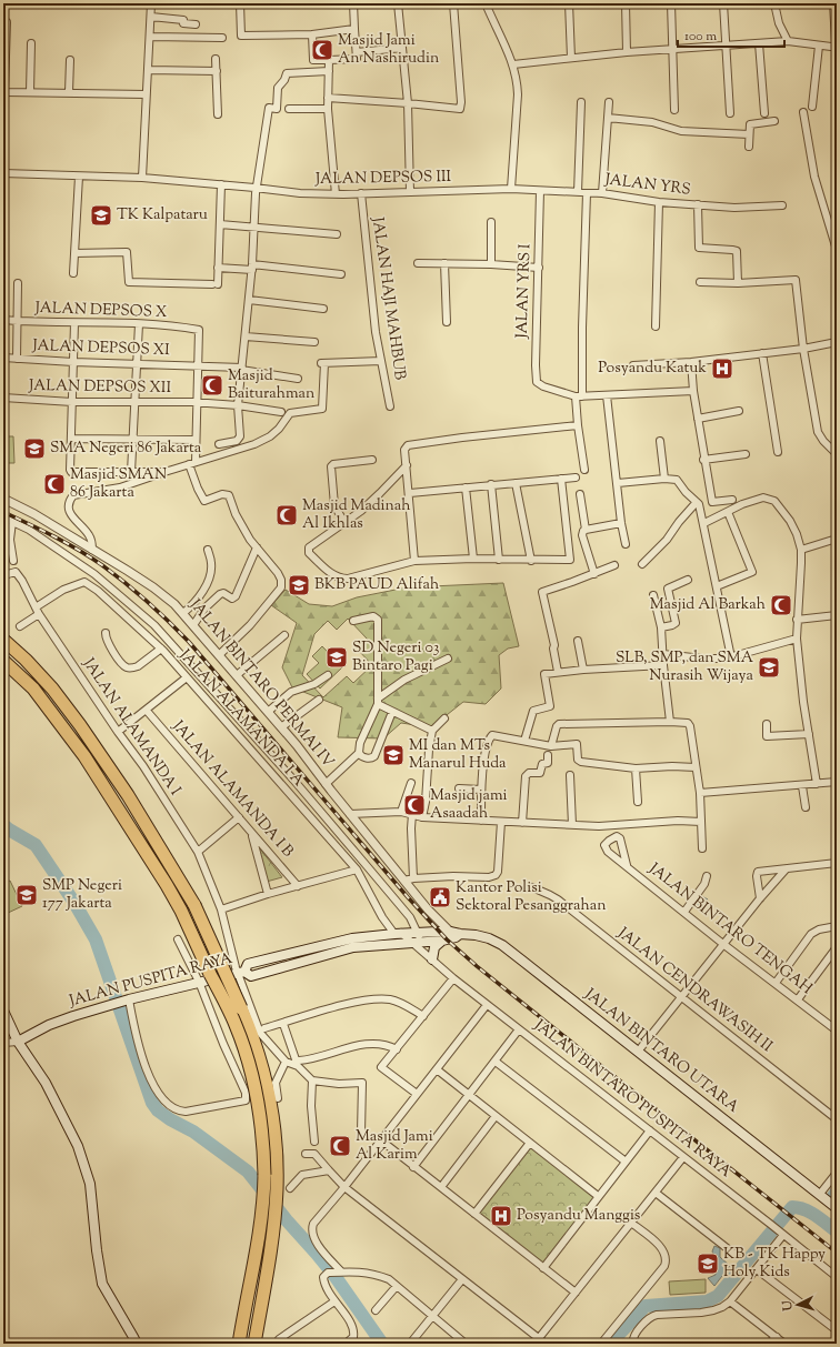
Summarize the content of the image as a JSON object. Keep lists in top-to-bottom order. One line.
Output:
{"streets":{"main road":["JALAN PUSPITA RAYA","JALAN BINTARO UTARA"],"street":["JALAN DEPSOS III","JALAN YRS","JALAN YRS I","JALAN HAJI MAHBUB","JALAN DEPSOS X","JALAN DEPSOS XI","JALAN DEPSOS XII","JALAN BINTARO PERMAI IV","JALAN ALAMANDA I A","JALAN ALAMANDA I","JALAN ALAMANDA I B","JALAN BINTARO TENGAH","JALAN CENDRAWASIH II","JALAN BINTARO PUSPITA RAYA"]},"crossings":[["JALAN DEPSOS III","JALAN YRS"],["JALAN DEPSOS III","JALAN HAJI MAHBUB"],["JALAN YRS","JALAN YRS I"],["JALAN DEPSOS X","JALAN DEPSOS XI"],["JALAN BINTARO PERMAI IV","JALAN BINTARO UTARA"],["JALAN ALAMANDA I A","JALAN ALAMANDA I"],["JALAN ALAMANDA I","JALAN PUSPITA RAYA"]],"places":{"mosque":["Masjid Jami An Nashirudin","Masjid Baiturahman","Masjid SMAN 86 Jakarta","Masjid Madinah Al Ikhlas","Masjid Al Barkah","Masjid jami Asaadah","Masjid Jami Al Karim"],"school or university":["TK Kalpataru","SMA Negeri 86 Jakarta","BKB PAUD Alifah","SD Negeri 03 Bintaro Pagi","SLB, SMP, dan SMA Nurasih Wijaya","MI dan MTs Manarul Huda","SMP Negeri 177 Jakarta","KB - TK Happy Holy Kids"],"hospital":["Posyandu Katuk","Posyandu Manggis"],"public building":["Kantor Polisi Sektoral Pesanggrahan"]},"scale_bar":"100 m","north":"left"}
